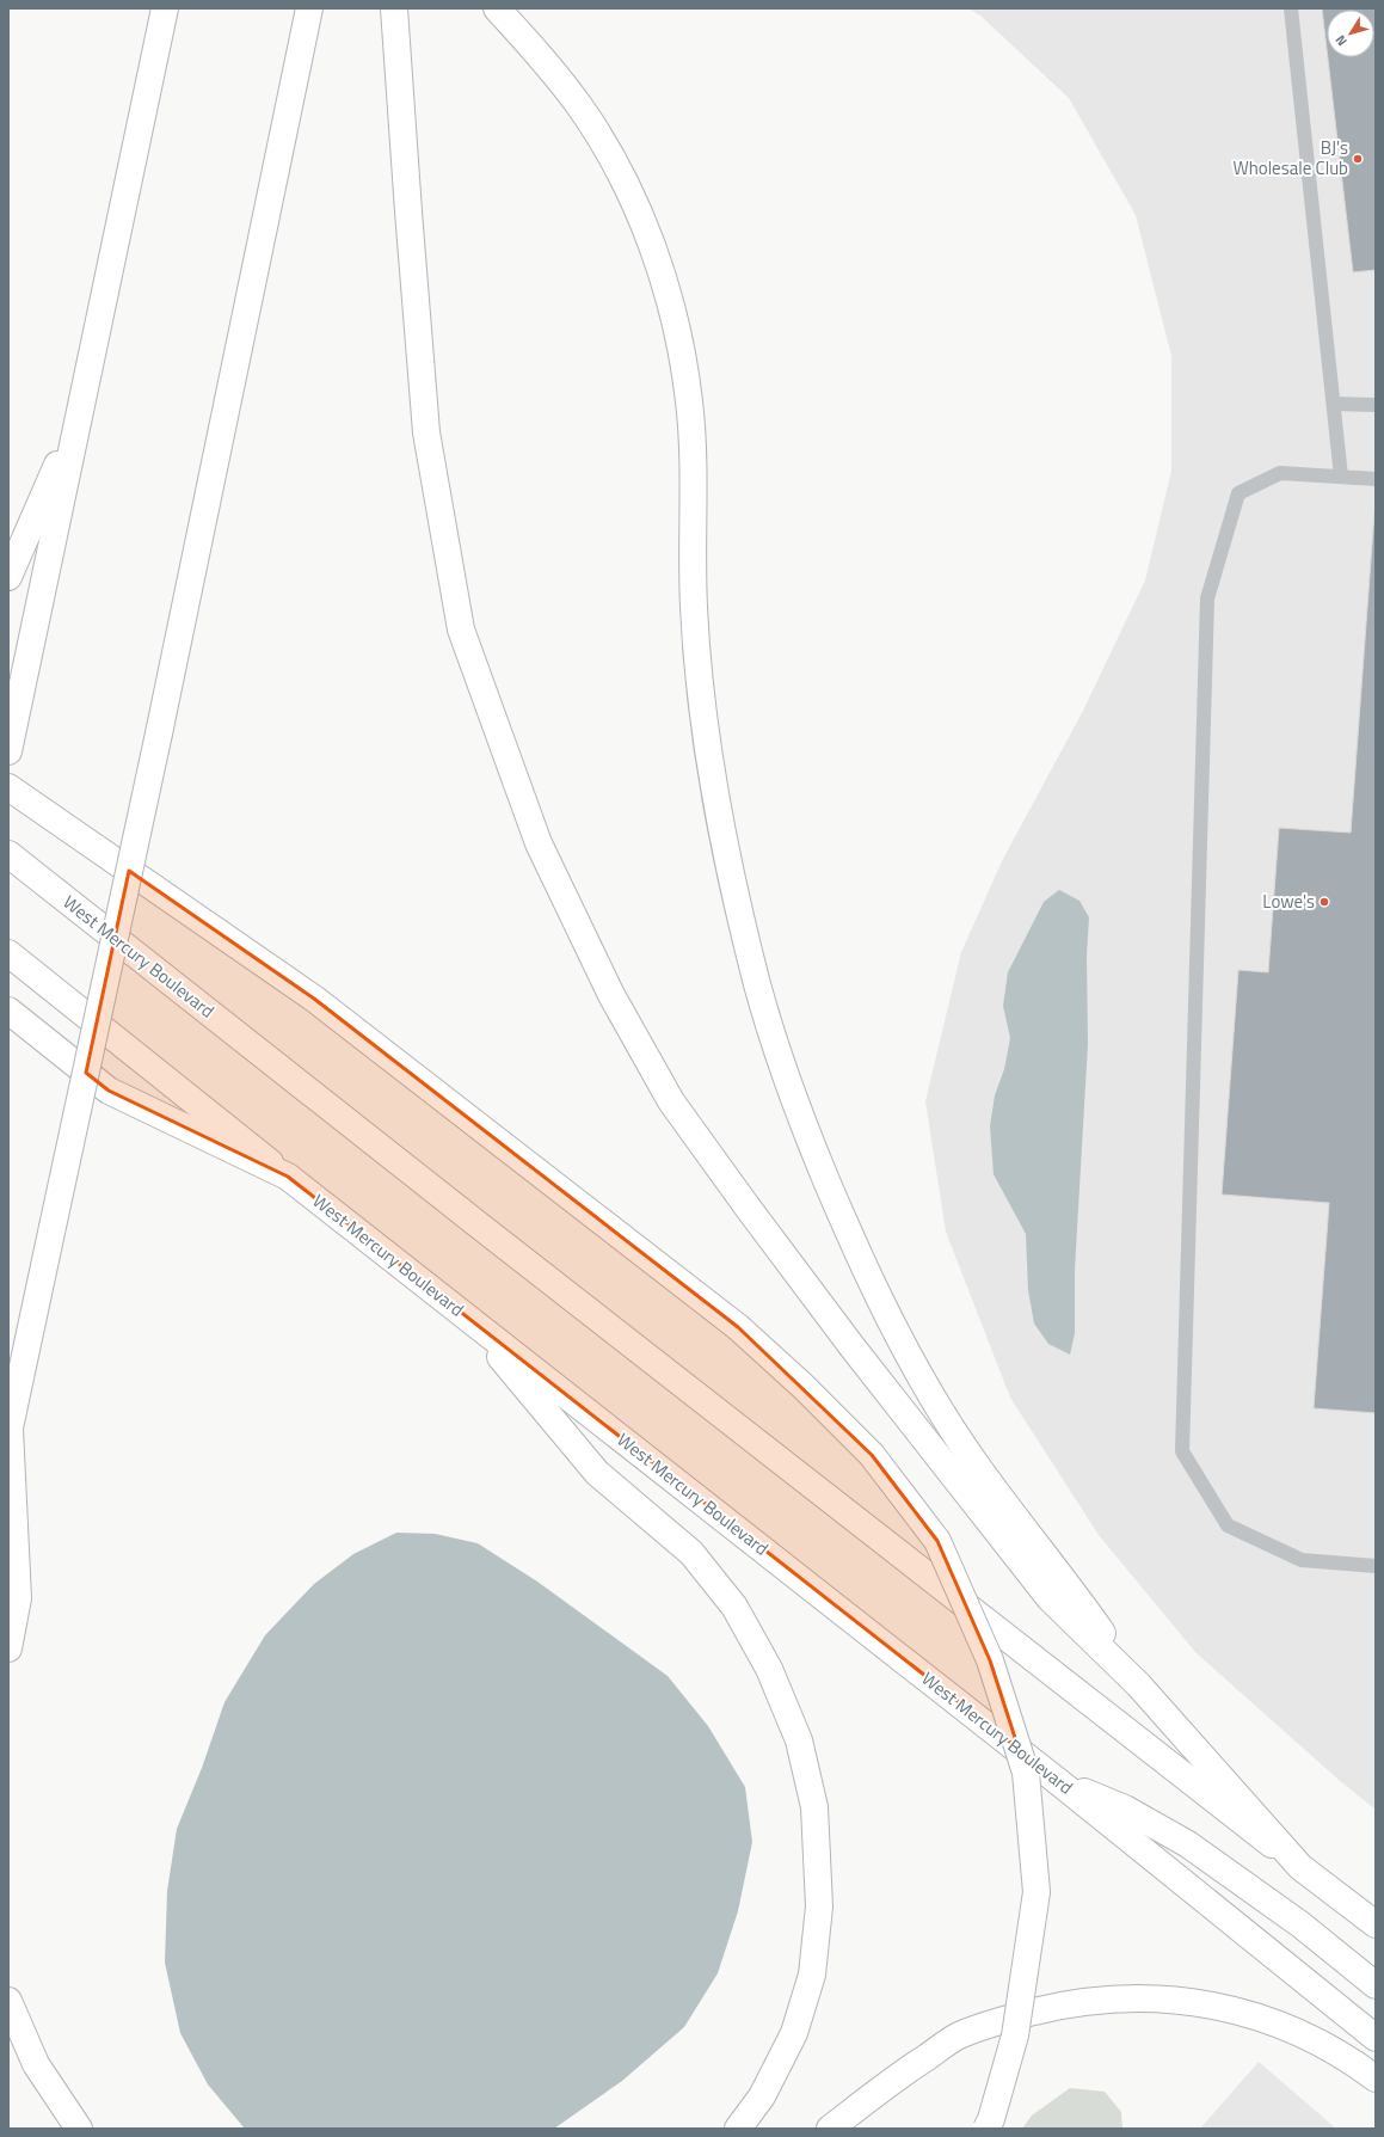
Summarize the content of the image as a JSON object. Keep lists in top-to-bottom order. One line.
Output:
{"streets":{"main road":["West Mercury Boulevard"]},"places":["BJ's Wholesale Club","Lowe's"],"north":"bottom left"}
